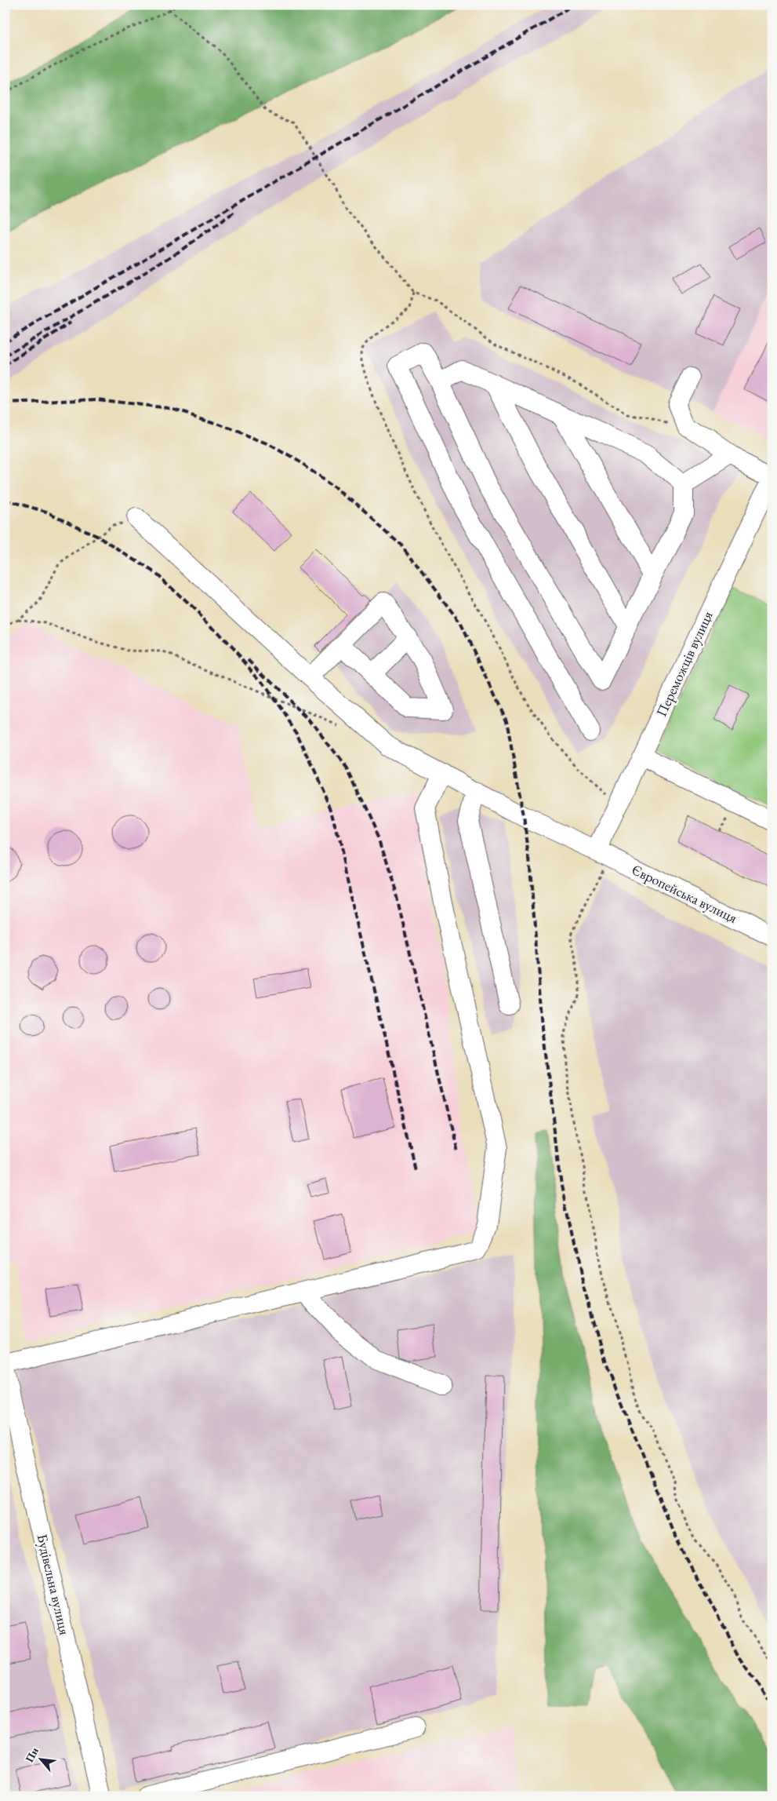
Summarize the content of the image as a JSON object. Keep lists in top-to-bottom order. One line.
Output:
{"streets":{"street":["Переможців вулиця","Європейська вулиця","Будівельна вулиця"]},"crossings":[["Переможців вулиця","Європейська вулиця"]],"north":"top left"}
